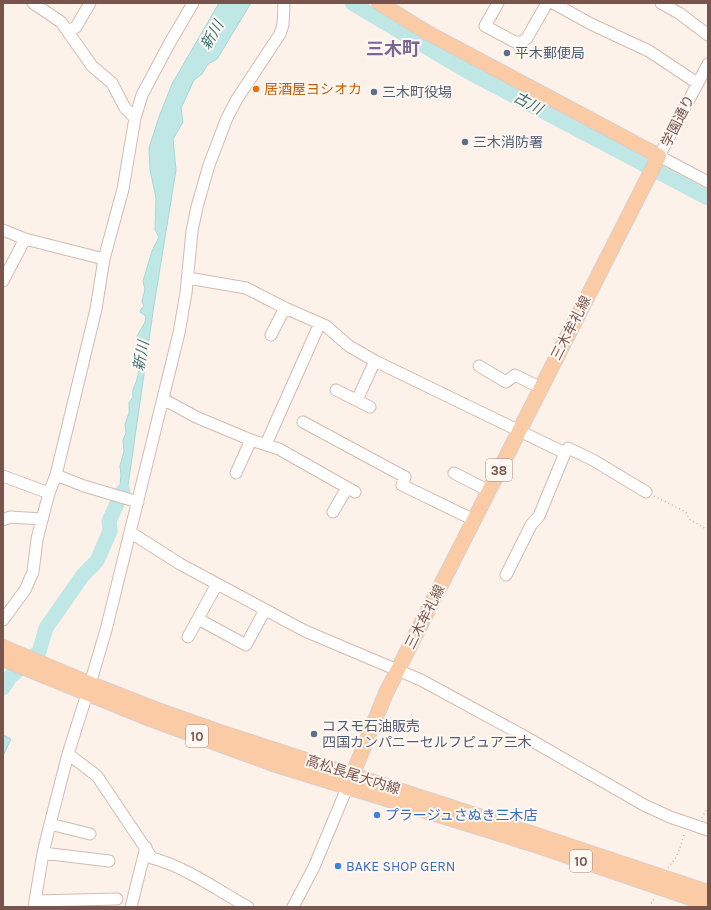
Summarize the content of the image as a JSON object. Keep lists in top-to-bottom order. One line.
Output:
{"streets":{"main road":["三木牟礼線","38","10","高松長尾大内線"],"street":["学園通り"]},"crossings":[["学園通り","三木牟礼線"],["三木牟礼線","高松長尾大内線"]],"districts":["三木町"],"water":["新川","古川"],"places":["平木郵便局","居酒屋ヨシオカ","三木町役場","三木消防署","コスモ石油販売 四国カンパニーセルフピュア三木","プラージュさぬき三木店","BAKE SHOP GERN"]}
